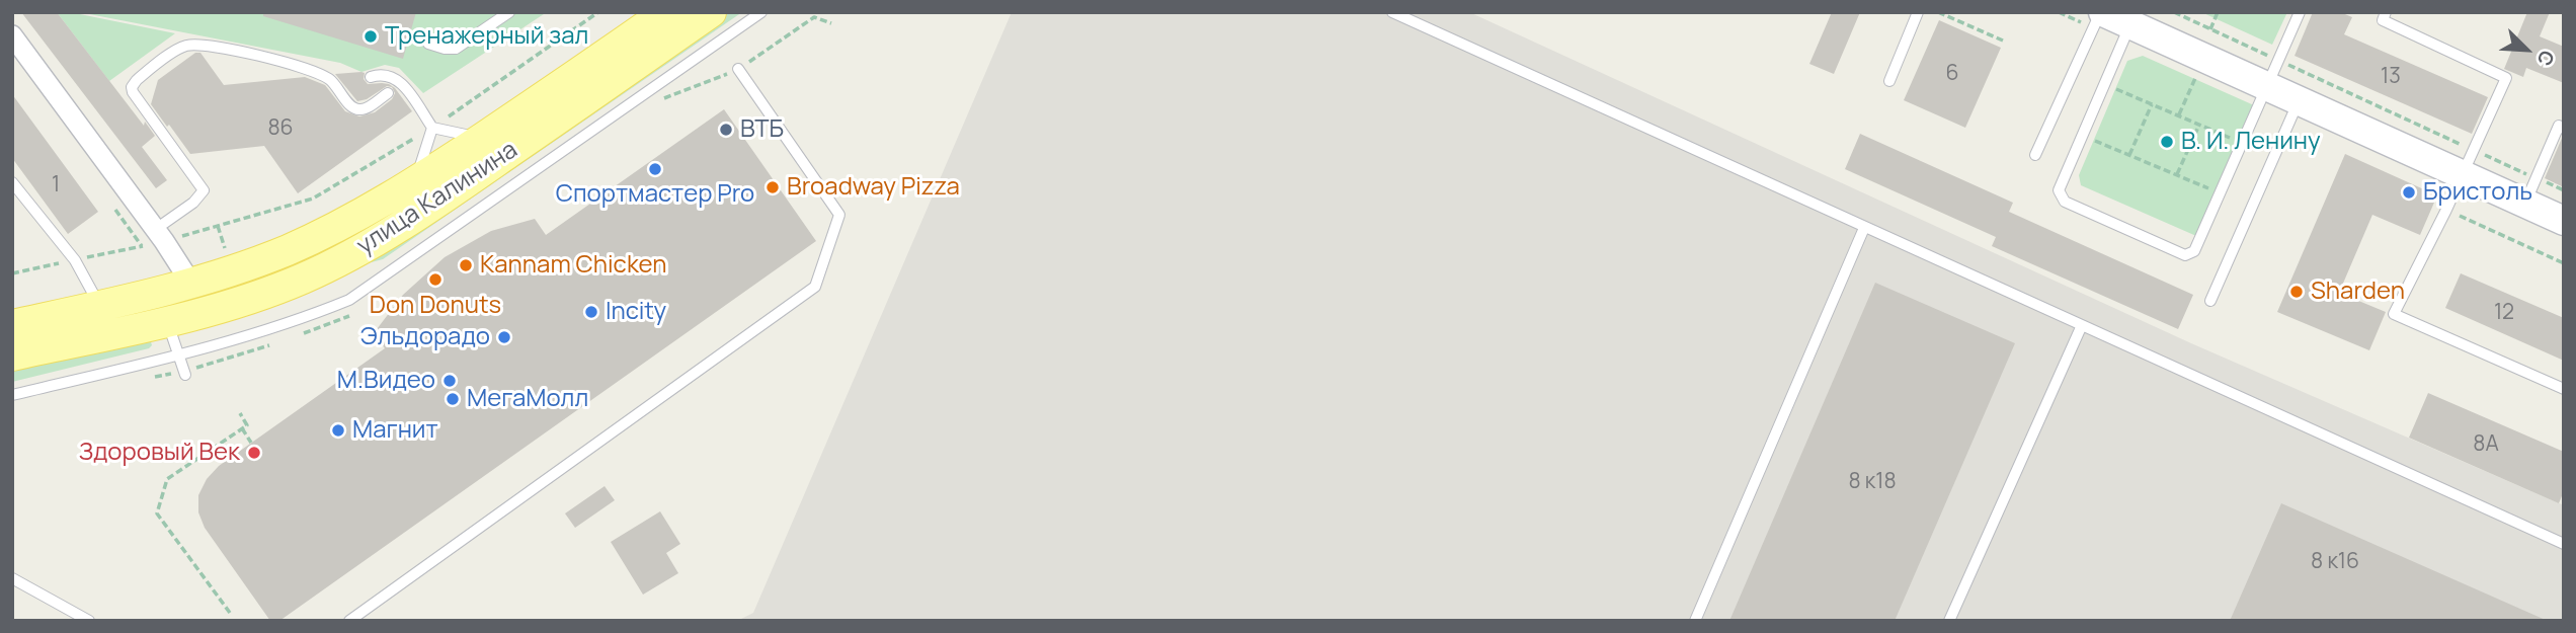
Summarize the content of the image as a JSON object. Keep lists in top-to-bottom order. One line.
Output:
{"streets":{"main road":["улица Калинина"]},"places":["Тренажерный зал","ВТБ","В. И. Ленину","Спортмастер Pro","Broadway Pizza","Бристоль","Kannam Chicken","Don Donuts","Sharden","Incity","Эльдорадо","М.Видео","МегаМолл","Магнит","Здоровый Век"],"house_numbers":["6","13","86","1","12","8А","8 к18","8 к16"],"north":"bottom right"}
